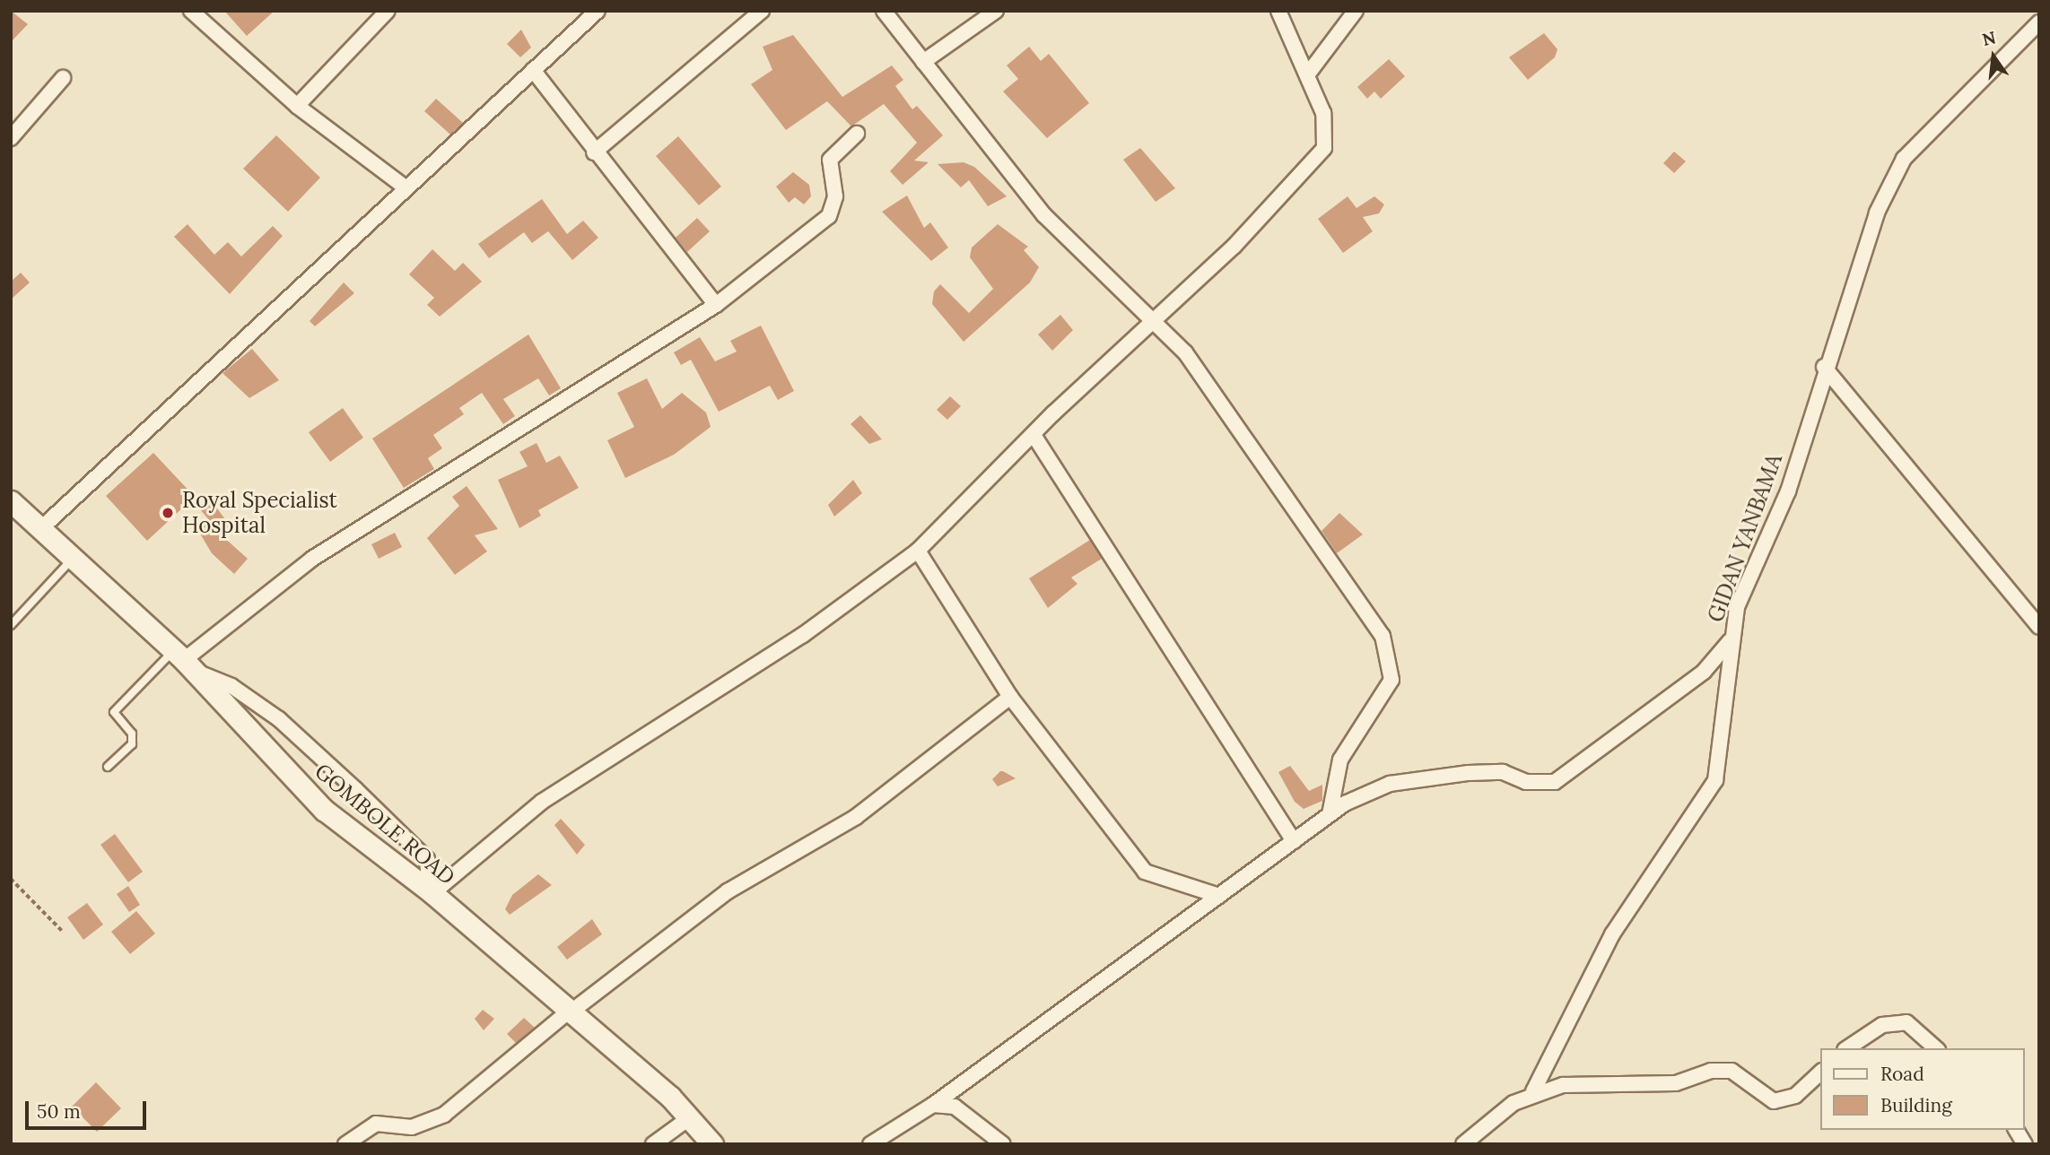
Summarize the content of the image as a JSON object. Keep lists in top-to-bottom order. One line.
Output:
{"streets":{"street":["GIDAN YANBAMA","GOMBOLE ROAD"]},"places":["Royal Specialist Hospital"],"legend":["Road","Building"],"scale_bar":"50 m","north":"top"}
